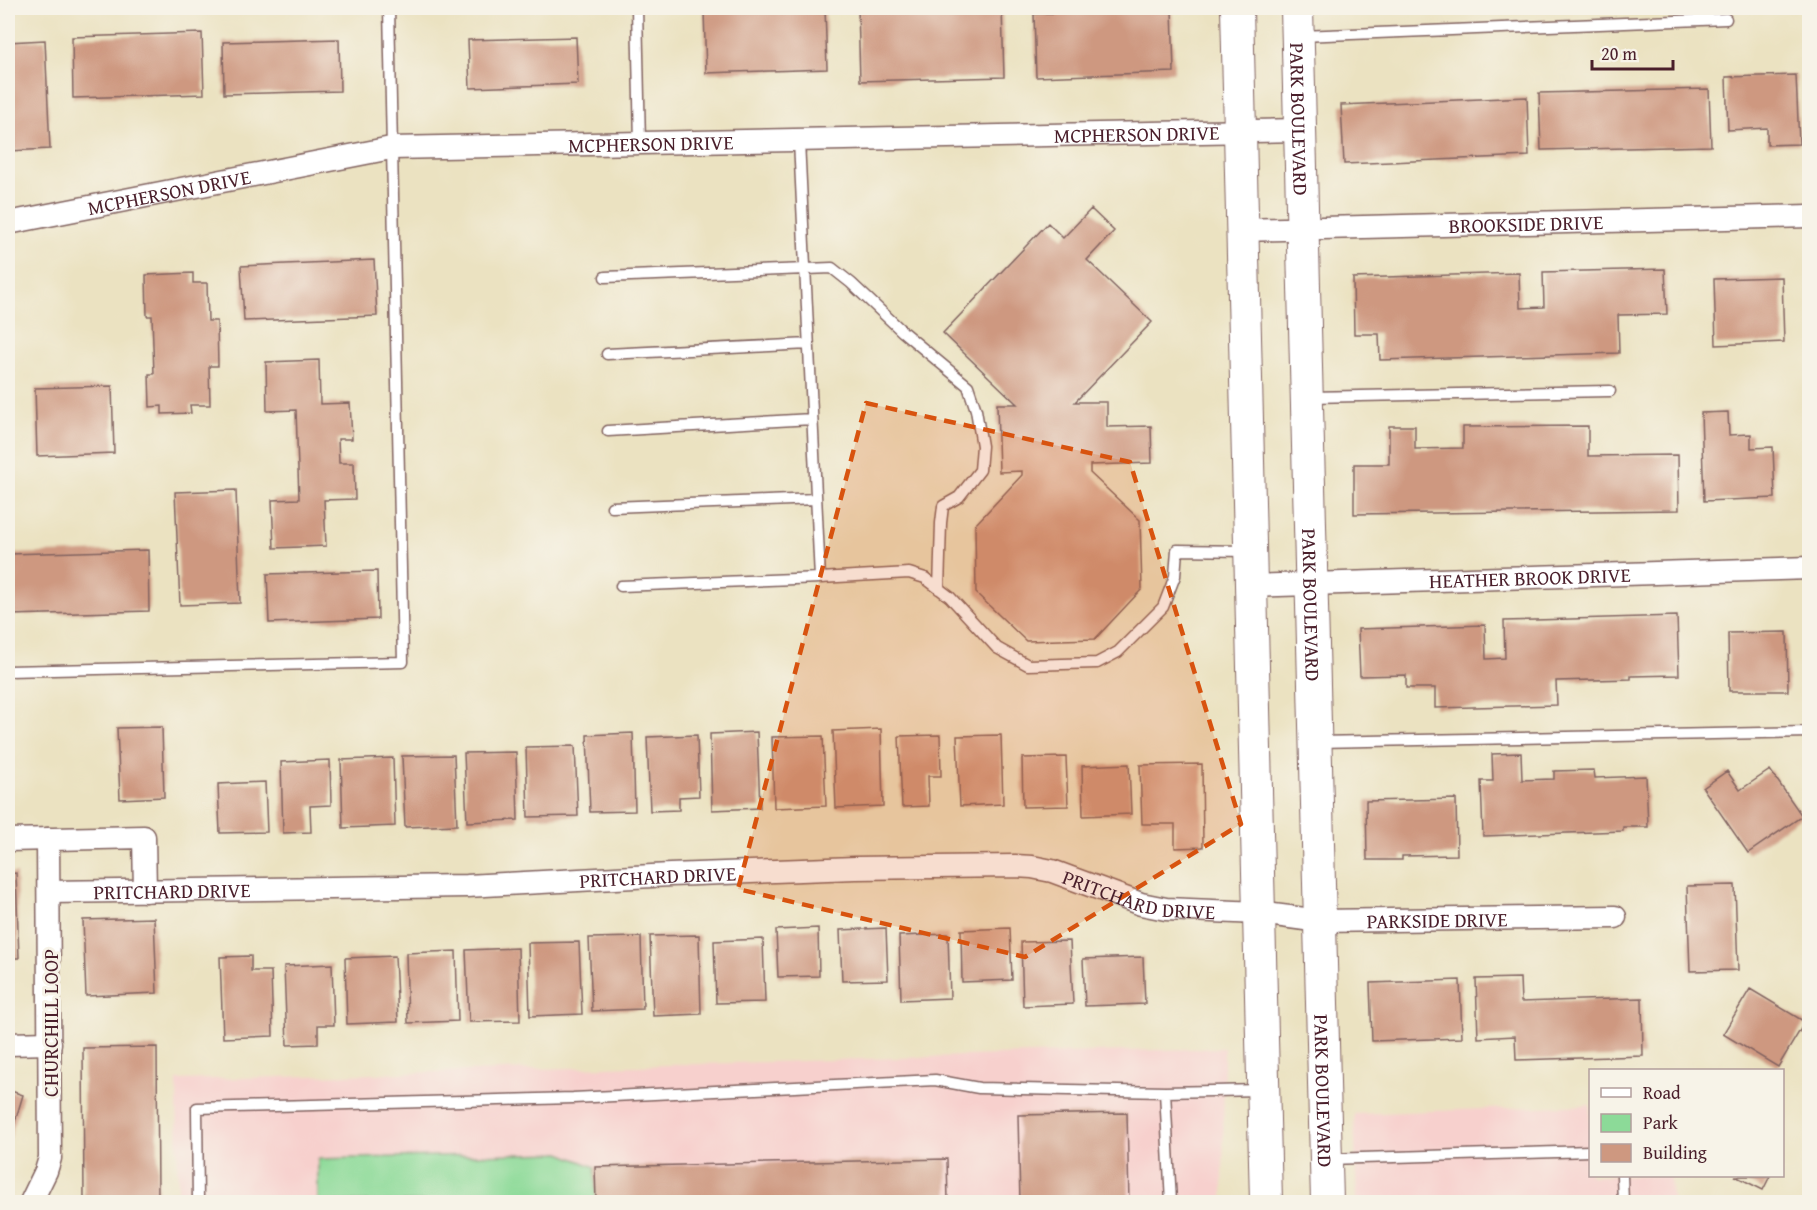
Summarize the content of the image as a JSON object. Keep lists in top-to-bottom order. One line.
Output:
{"streets":{"main road":["PARK BOULEVARD"],"street":["MCPHERSON DRIVE","BROOKSIDE DRIVE","HEATHER BROOK DRIVE","PRITCHARD DRIVE","PARKSIDE DRIVE","CHURCHILL LOOP"]},"crossings":[["PARK BOULEVARD","MCPHERSON DRIVE"],["PARK BOULEVARD","BROOKSIDE DRIVE"],["PARK BOULEVARD","HEATHER BROOK DRIVE"],["PARK BOULEVARD","PARKSIDE DRIVE"],["PRITCHARD DRIVE","PARKSIDE DRIVE"],["PRITCHARD DRIVE","CHURCHILL LOOP"]],"legend":["Road","Park","Building"],"scale_bar":"20 m"}
